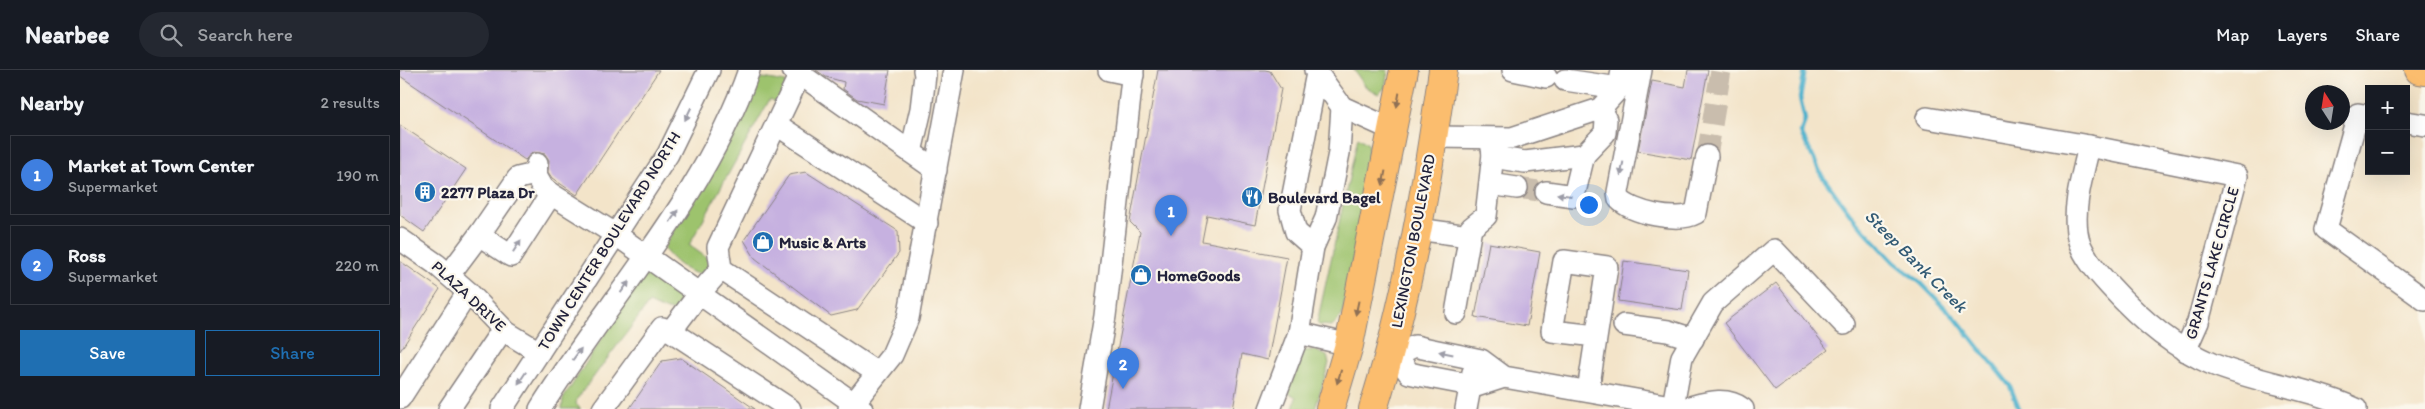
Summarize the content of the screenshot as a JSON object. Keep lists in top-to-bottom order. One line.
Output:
{"streets":{"main road":["LEXINGTON BOULEVARD"],"street":["TOWN CENTER BOULEVARD NORTH","GRANTS LAKE CIRCLE","PLAZA DRIVE"]},"crossings":[["TOWN CENTER BOULEVARD NORTH","PLAZA DRIVE"]],"water":["Steep Bank Creek"],"places":{"building":["2277 Plaza Dr"],"restaurant":["Boulevard Bagel"],"shop":["Music & Arts","HomeGoods"]},"north":"top","page":{"header":"Nearbee","search":"Search here","nav":["Map","Layers","Share"],"heading":["Nearby","2 results"],"map_buttons":["+","−"],"list":[{"mark":"1","name":"Market at Town Center","note":"Supermarket","value":"190 m"},{"mark":"2","name":"Ross","note":"Supermarket","value":"220 m"}],"pins":["1","2"],"buttons":["Save","Share"]}}
